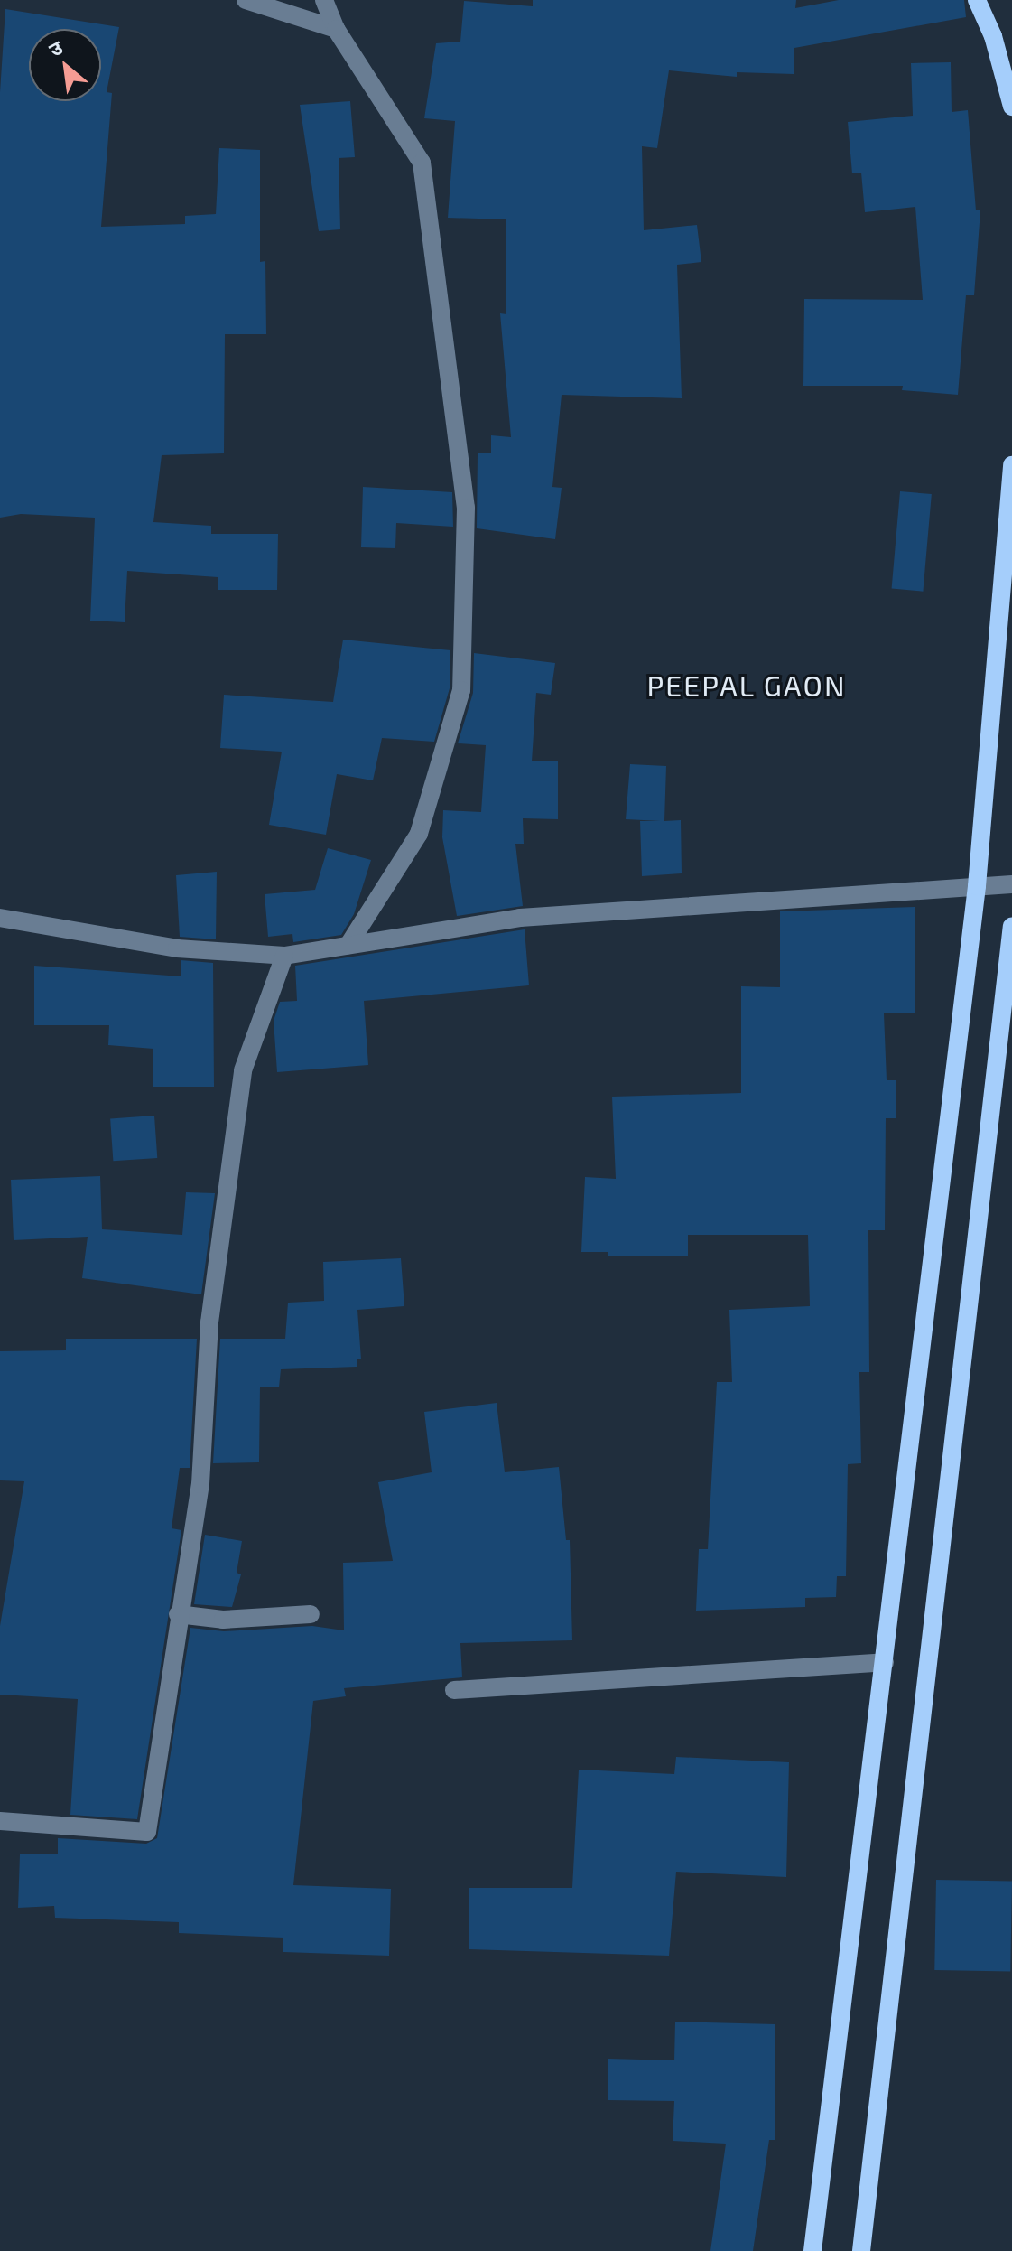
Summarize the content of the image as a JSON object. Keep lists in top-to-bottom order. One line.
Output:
{"districts":["PEEPAL GAON"],"north":"top left"}
